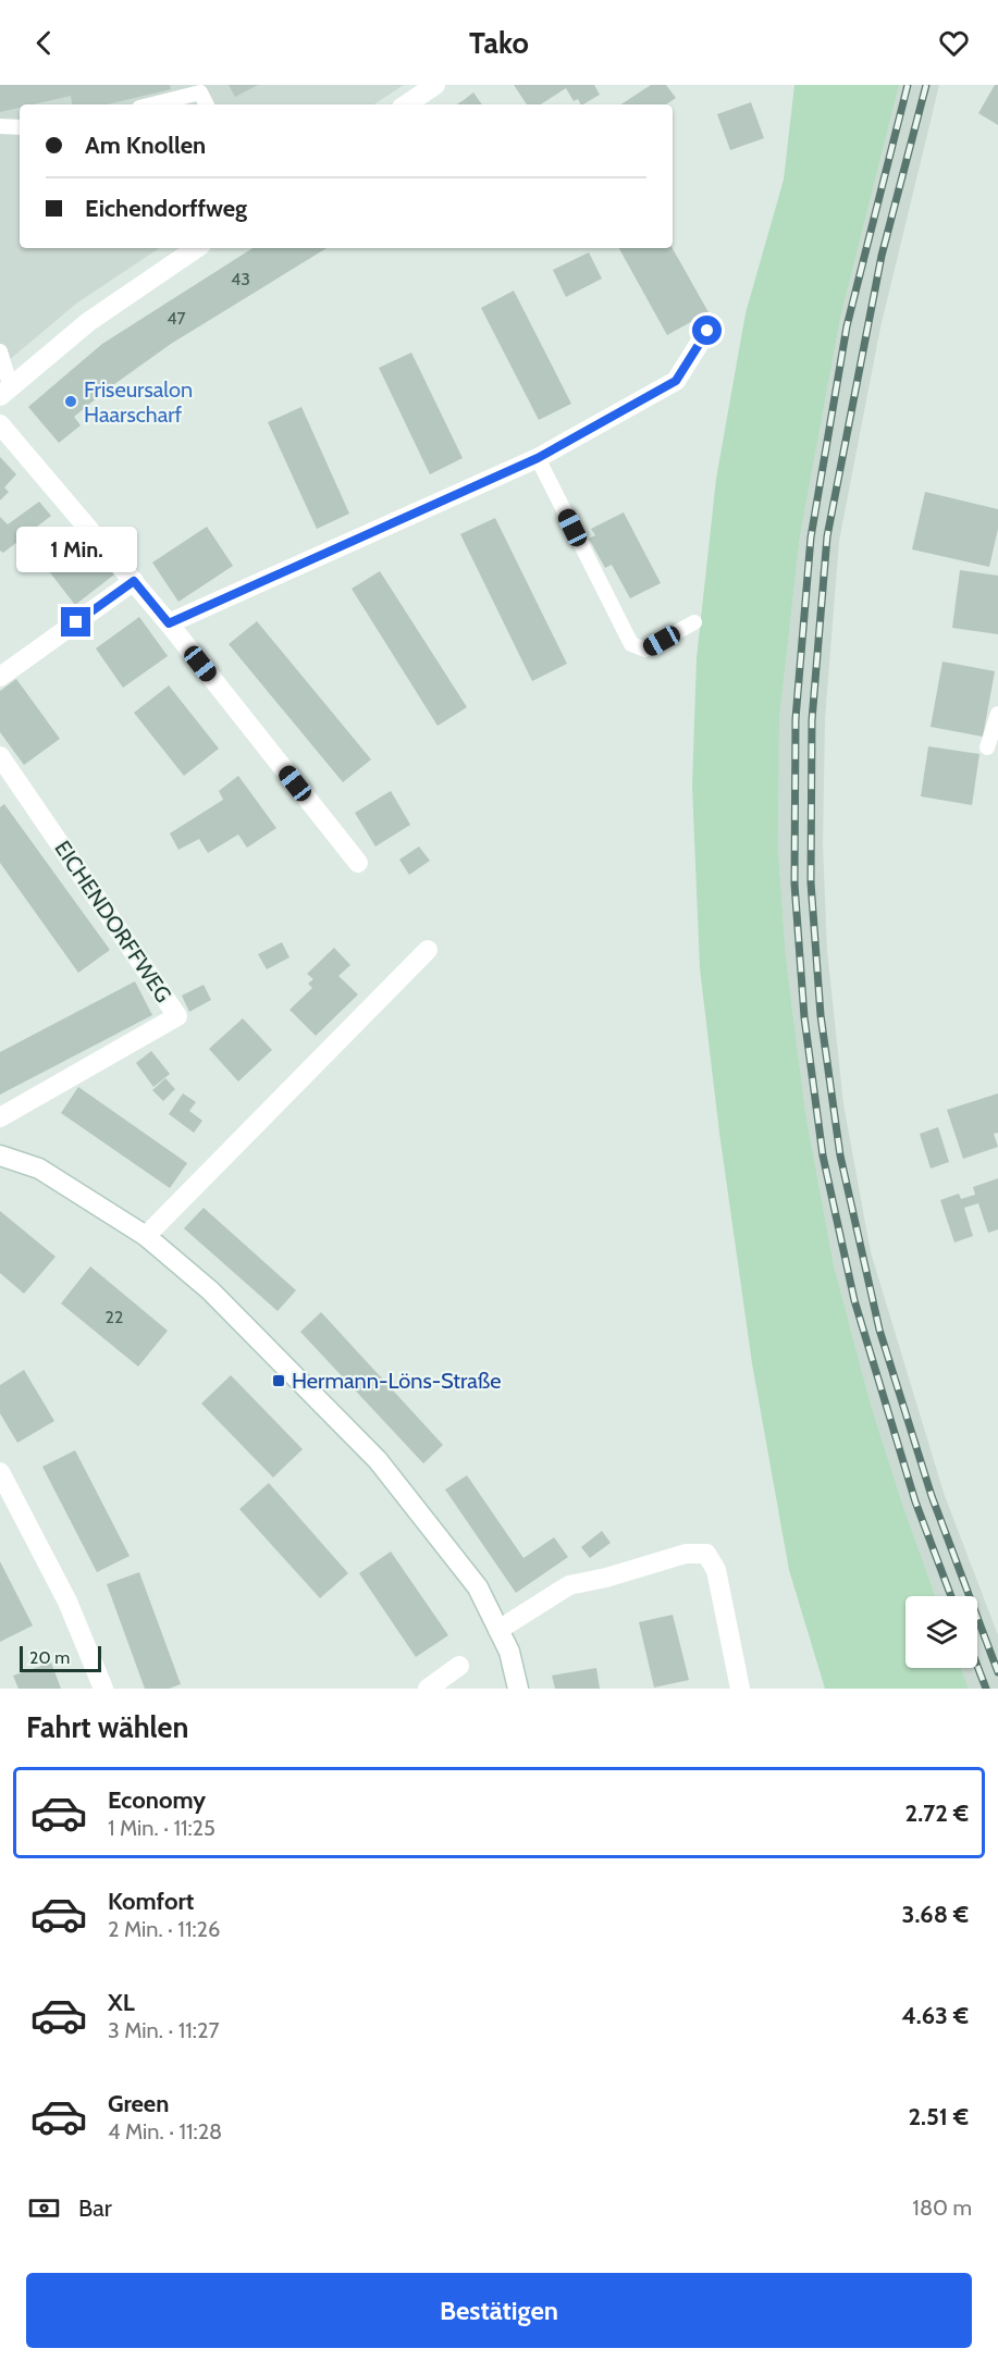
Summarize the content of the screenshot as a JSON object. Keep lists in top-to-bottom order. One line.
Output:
{"streets":{"street":["EICHENDORFFWEG"]},"places":{"other":["Friseursalon Haarscharf"],"transit":["Hermann-Löns-Straße"]},"house_numbers":["43","47","22"],"scale_bar":"20 m","page":{"header":"Tako","banner":["Am Knollen","Eichendorffweg"],"bubble":"1 Min.","scale":"20 m","heading":"Fahrt wählen","list":[{"name":"Economy","note":"1 Min. · 11:25","value":"2.72 €"},{"name":"Komfort","note":"2 Min. · 11:26","value":"3.68 €"},{"name":"XL","note":"3 Min. · 11:27","value":"4.63 €"},{"name":"Green","note":"4 Min. · 11:28","value":"2.51 €"}],"pay":["Bar","180 m"],"buttons":"Bestätigen"}}
